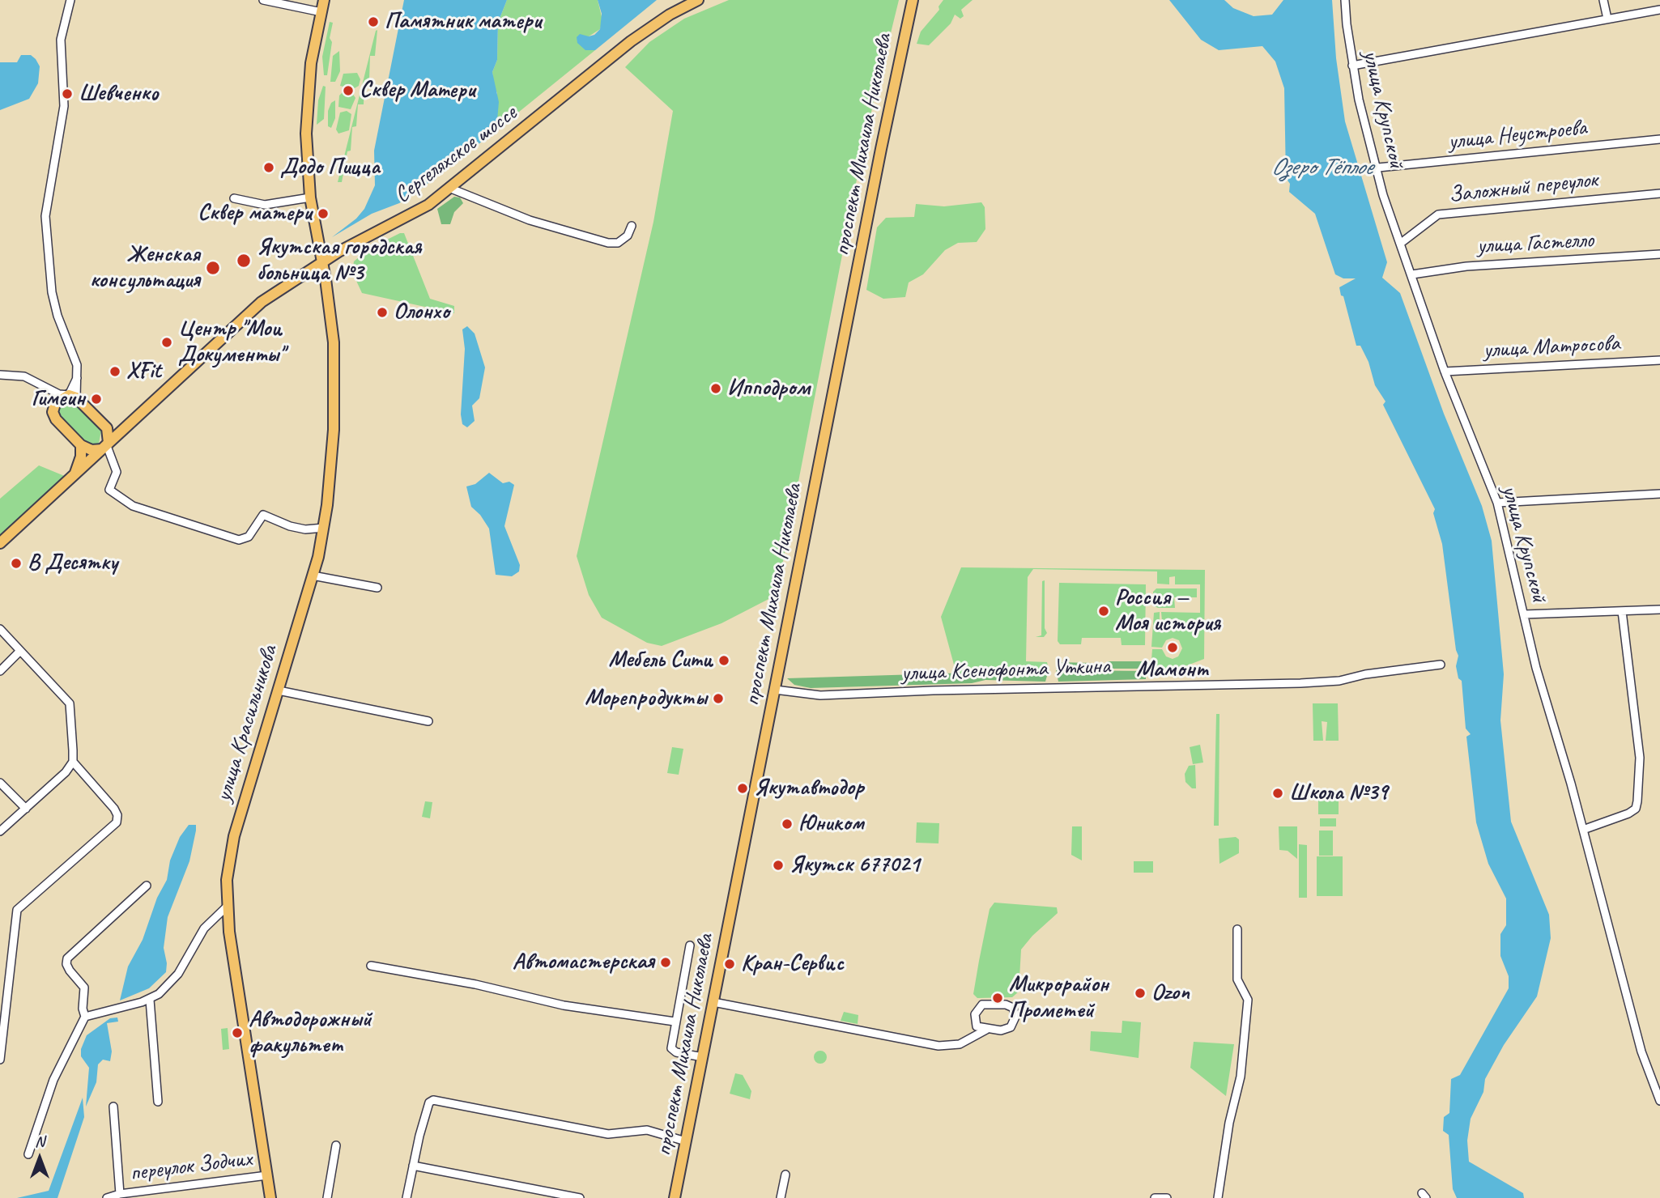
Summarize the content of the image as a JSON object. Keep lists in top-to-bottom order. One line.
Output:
{"streets":{"main road":["проспект Михаила Николаева","Сергеляхское шоссе","улица Красильникова"],"street":["улица Крупской","улица Неустроева","Заложный переулок","улица Гастелло","улица Матросова","улица Ксенофонта Уткина","переулок Зодчих"]},"crossings":[["улица Крупской","улица Неустроева"],["улица Крупской","Заложный переулок"],["улица Крупской","улица Гастелло"],["улица Крупской","улица Матросова"],["проспект Михаила Николаева","улица Ксенофонта Уткина"],["Сергеляхское шоссе","улица Красильникова"],["улица Красильникова","переулок Зодчих"]],"water":["Озеро Тёплое"],"places":["Памятник матери","Сквер Матери","Шевченко","Додо Пицца","Сквер матери","Якутская городская больница №3","Женская консультация","Олонхо","Центр \"Мои Документы\"","XFit","Ипподром","Гимеин","В Десятку","Россия — Моя история","Мамонт","Мебель Сити","Морепродукты","Якутавтодор","Школа №39","Юником","Якутск 677021","Автомастерская","Кран-Сервис","Ozon","Микрорайон Прометей","Автодорожный факультет"],"north":"top"}
